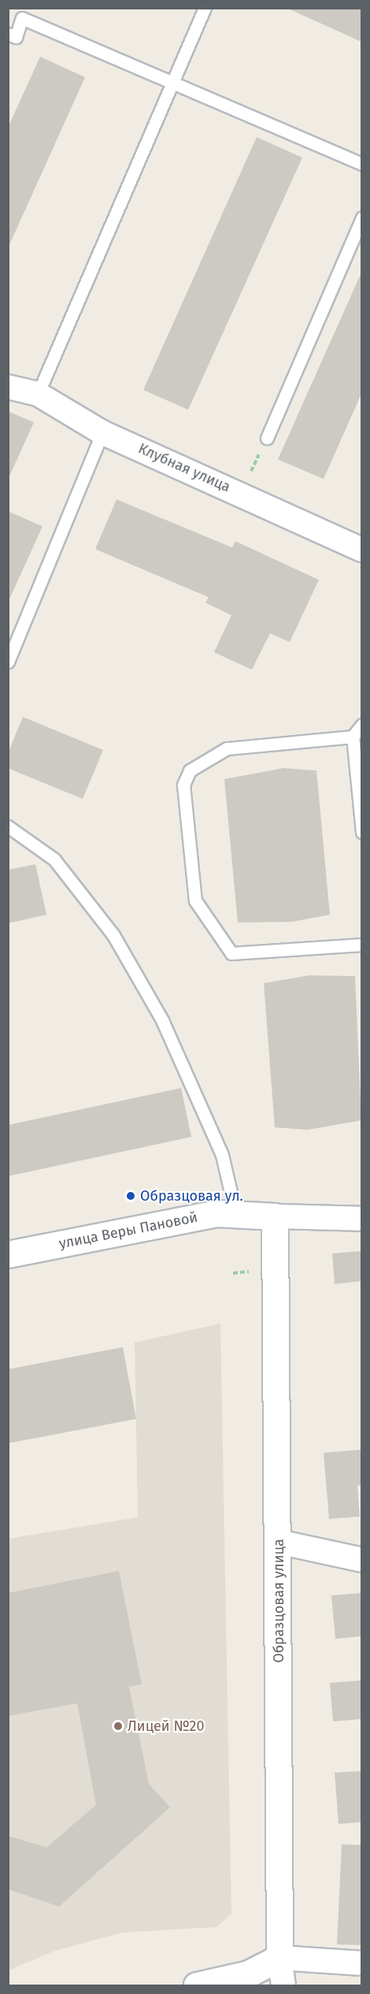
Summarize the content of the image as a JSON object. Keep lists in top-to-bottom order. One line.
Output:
{"streets":{"street":["Клубная улица","улица Веры Пановой","Образцовая улица"]},"crossings":[["улица Веры Пановой","Образцовая улица"]],"places":["Образцовая ул.","Лицей №20"]}
